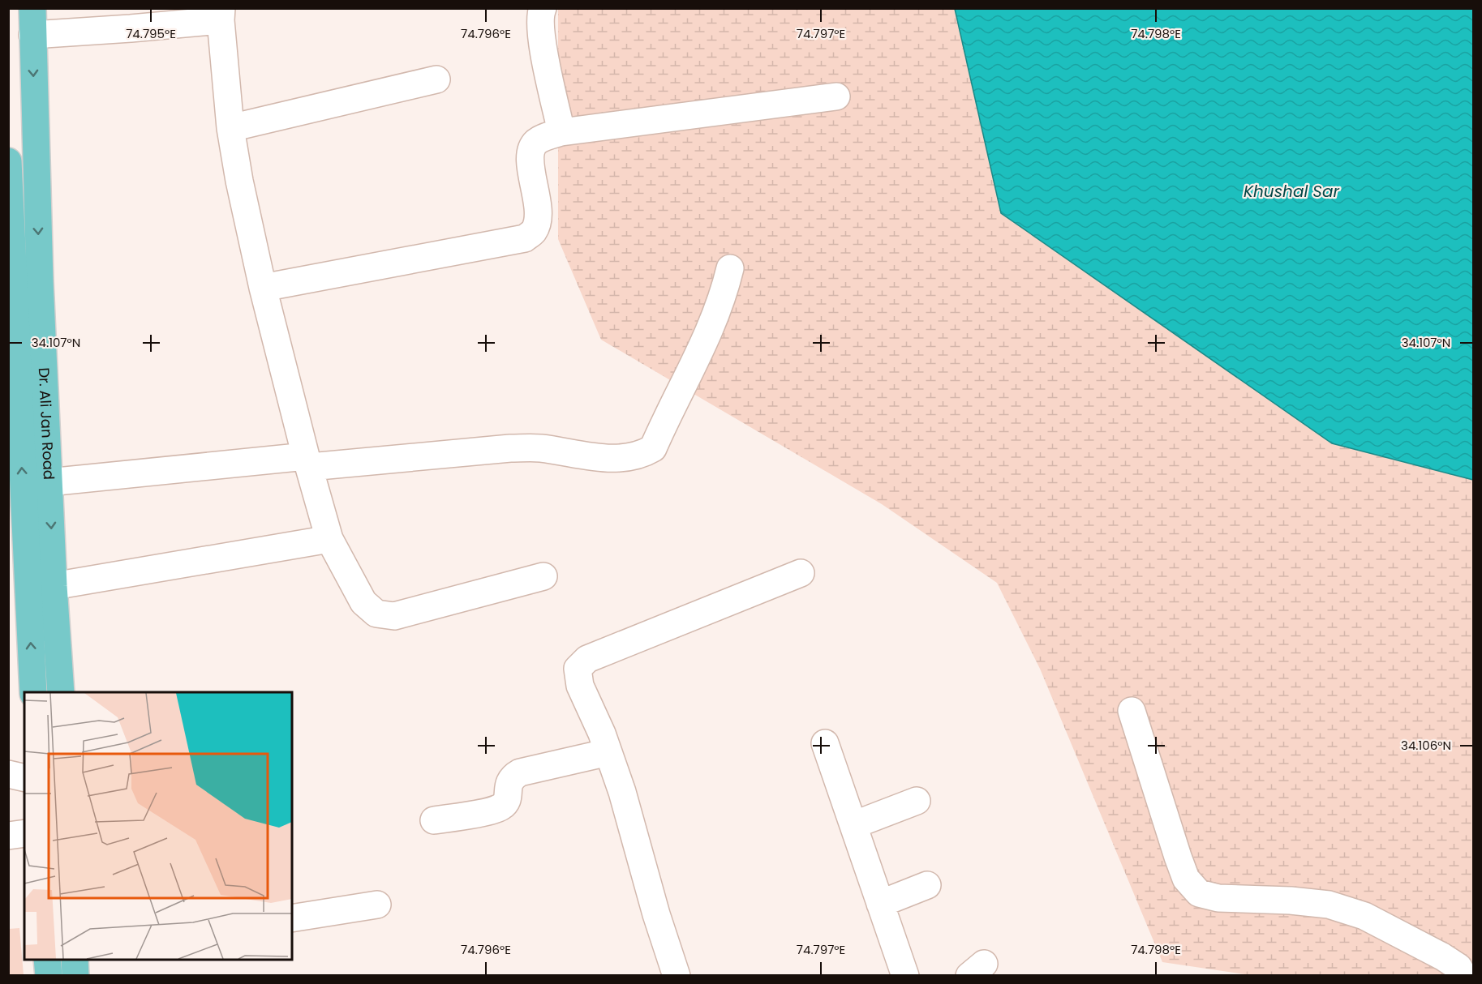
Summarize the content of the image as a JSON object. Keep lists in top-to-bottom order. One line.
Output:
{"streets":{"main road":["Dr. Ali Jan Road"]},"water":["Khushal Sar"],"coordinates":["74.795°E","74.796°E","74.797°E","74.798°E","34.107°N","34.106°N"]}
